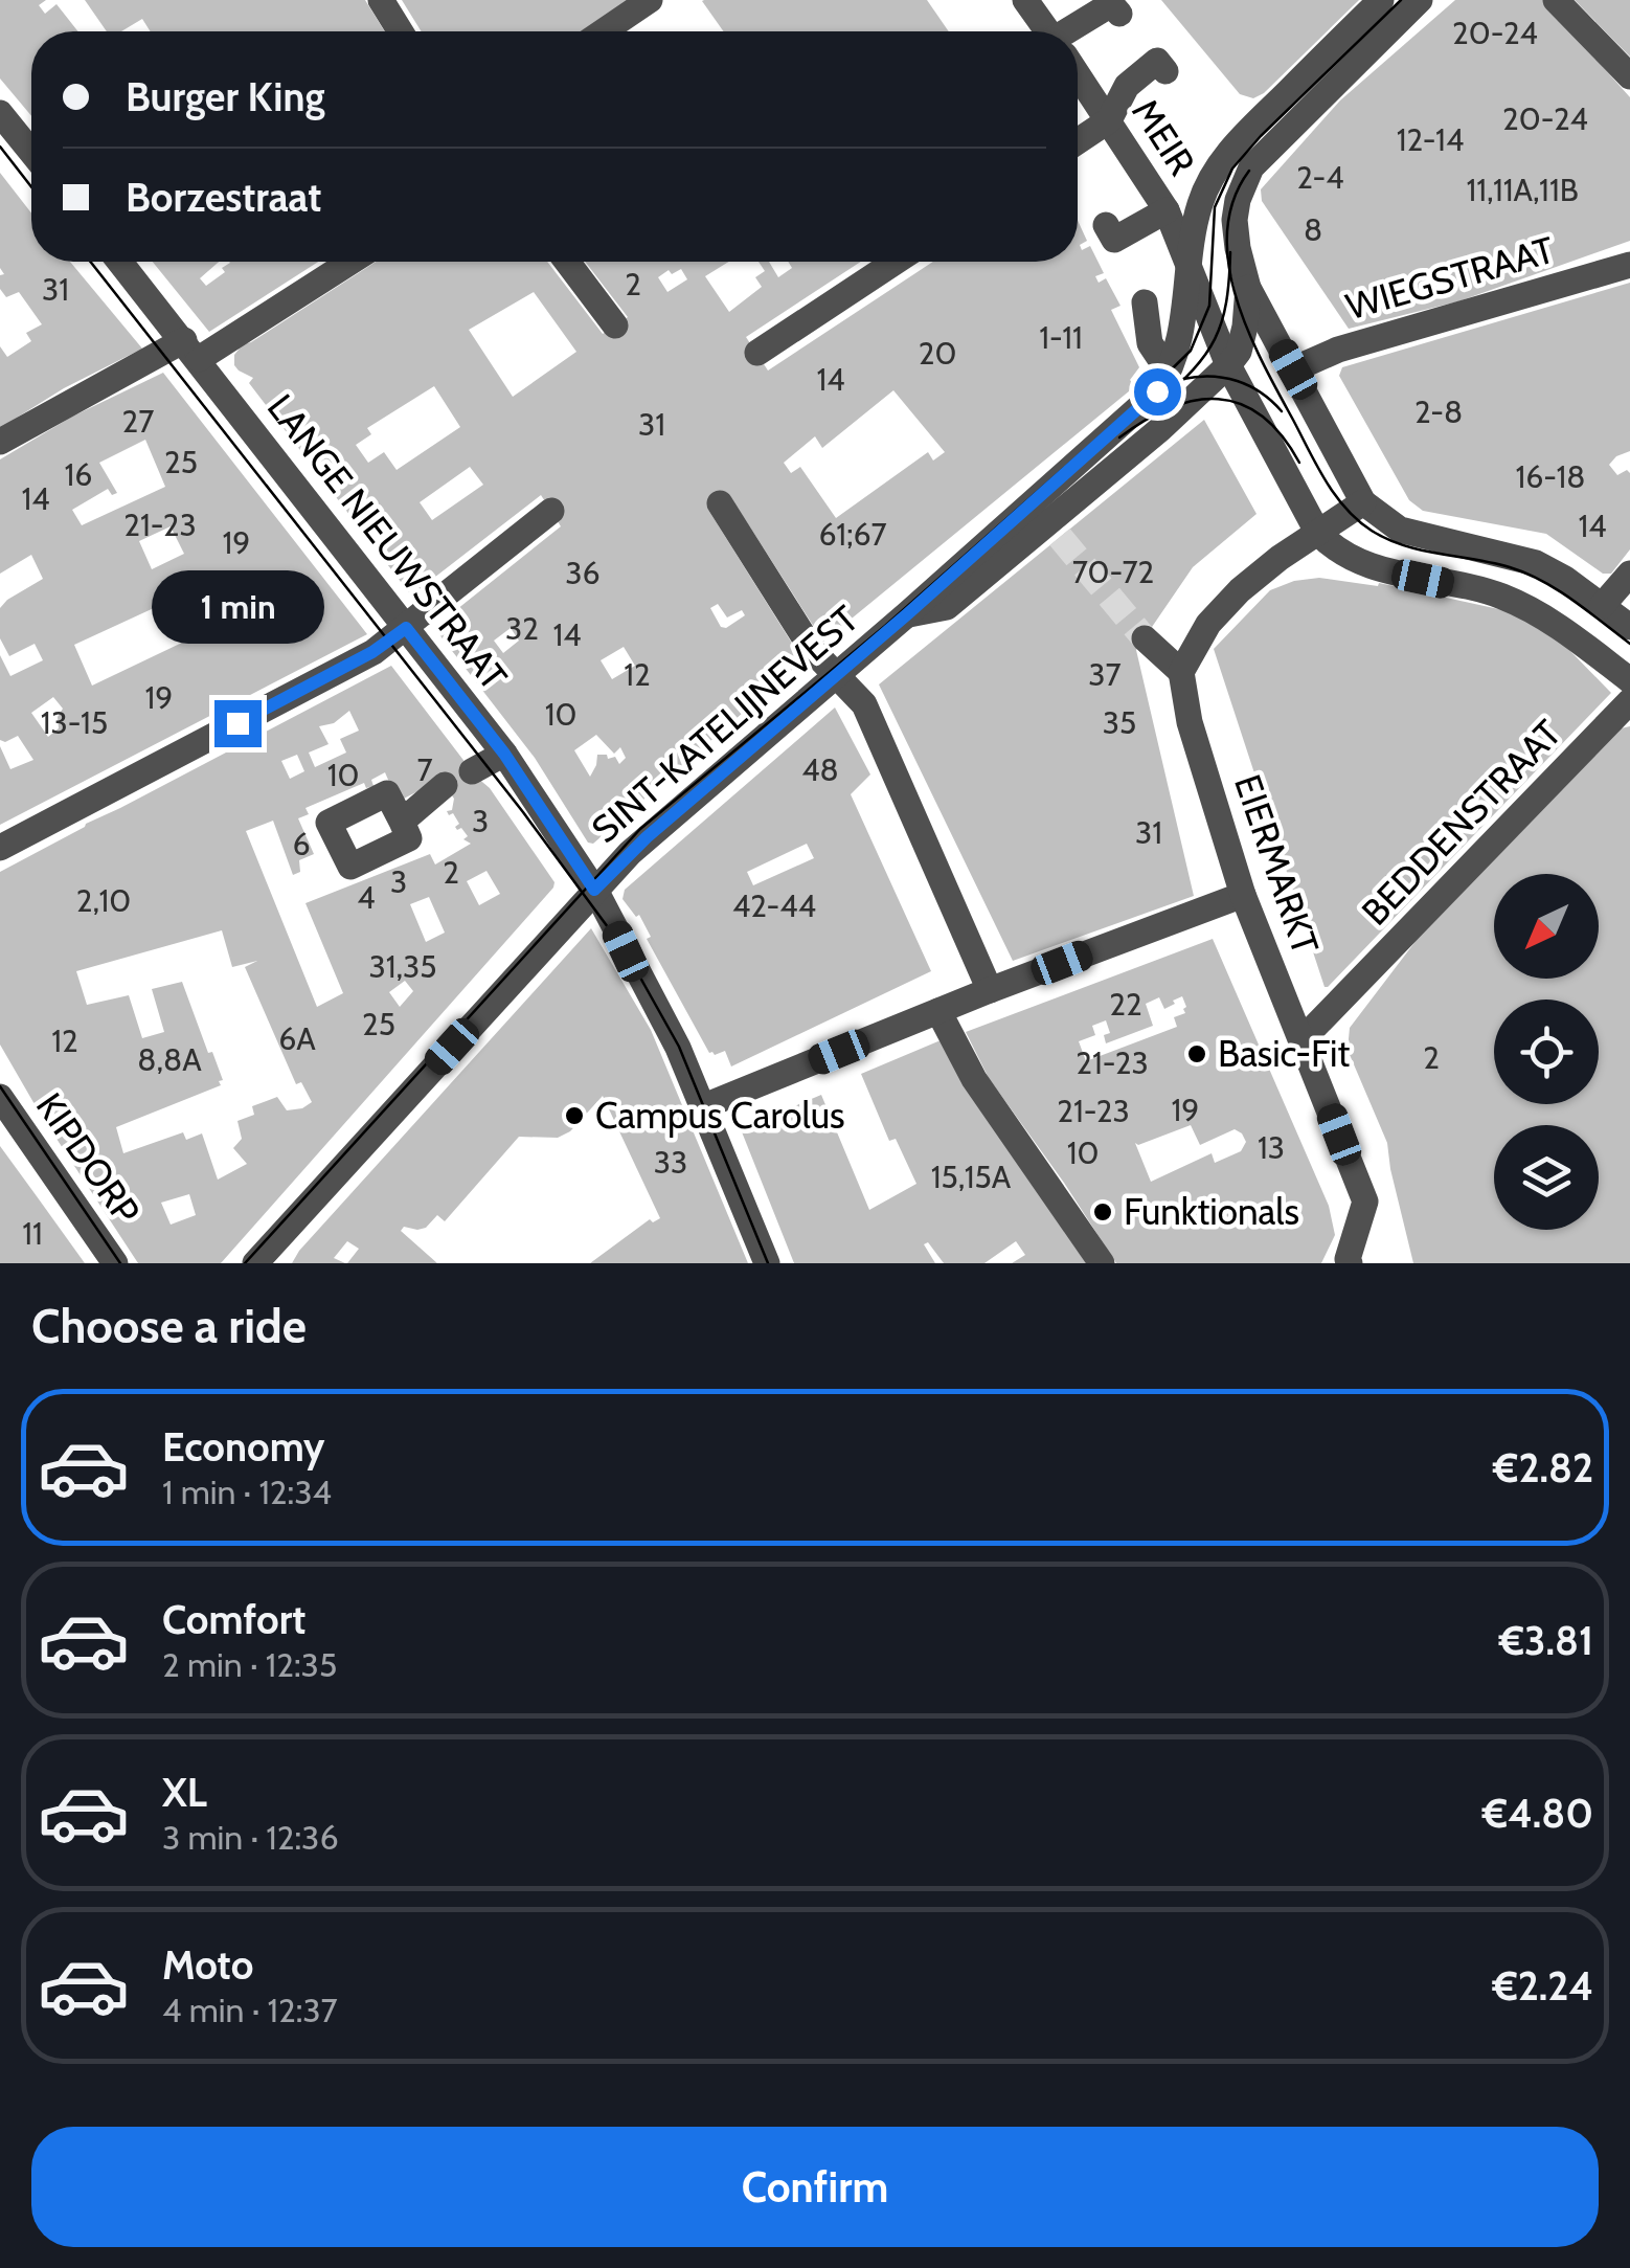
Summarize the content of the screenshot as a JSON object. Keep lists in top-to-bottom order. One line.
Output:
{"streets":{"street":["MEIR","WIEGSTRAAT","LANGE NIEUWSTRAAT","SINT-KATELIJNEVEST","BEDDENSTRAAT","EIERMARKT","KIPDORP"]},"crossings":[["MEIR","WIEGSTRAAT"],["MEIR","SINT-KATELIJNEVEST"],["LANGE NIEUWSTRAAT","SINT-KATELIJNEVEST"],["BEDDENSTRAAT","EIERMARKT"]],"places":["Basic-Fit","Campus Carolus","Funktionals"],"house_numbers":["20-24","20-24","12-14","2-4","11,11A,11B","8","2","31","1-11","20","14","2-8","27","31","25","16","16-18","14","21-23","14","61;67","19","70-72","36","32","14","12","37","19","10","13-15","35","7","48","10","3","31","6","2","3","4","2,10","42-44","31,35","22","25","6A","12","2","8,8A","21-23","19","21-23","13","10","33","15,15A","11"],"north":"bottom left","page":{"banner":["Burger King","Borzestraat"],"bubble":"1 min","heading":"Choose a ride","list":[{"name":"Economy","note":"1 min · 12:34","value":"€2.82"},{"name":"Comfort","note":"2 min · 12:35","value":"€3.81"},{"name":"XL","note":"3 min · 12:36","value":"€4.80"},{"name":"Moto","note":"4 min · 12:37","value":"€2.24"}],"buttons":"Confirm"}}
